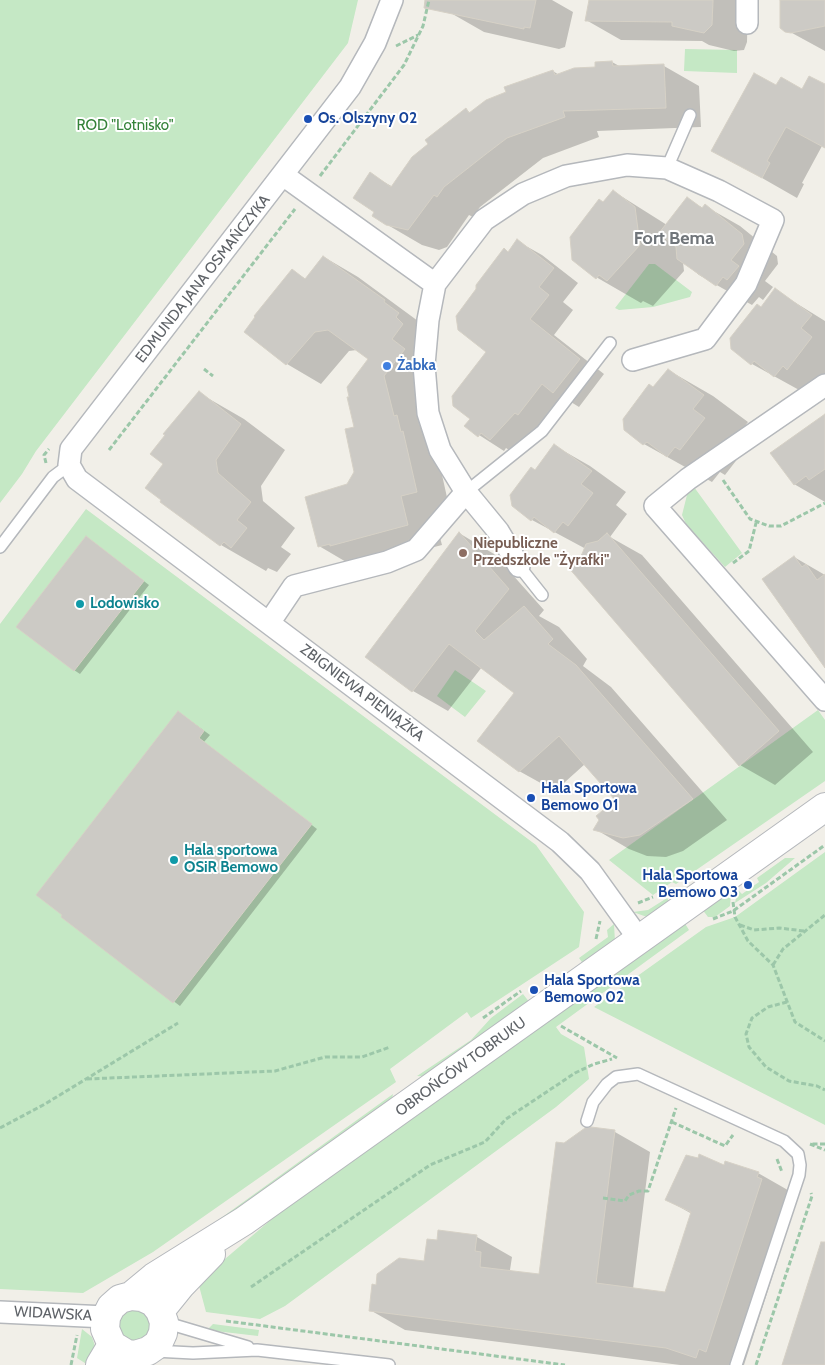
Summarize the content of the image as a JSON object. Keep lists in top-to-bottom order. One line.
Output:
{"streets":{"street":["EDMUNDA JANA OSMAŃCZYKA","ZBIGNIEWA PIENIĄŻKA","OBROŃCÓW TOBRUKU","WIDAWSKA"]},"crossings":[["EDMUNDA JANA OSMAŃCZYKA","ZBIGNIEWA PIENIĄŻKA"],["ZBIGNIEWA PIENIĄŻKA","OBROŃCÓW TOBRUKU"],["OBROŃCÓW TOBRUKU","WIDAWSKA"]],"districts":["Fort Bema"],"parks":["ROD \"Lotnisko\""],"places":["Os. Olszyny 02","Żabka","Niepubliczne Przedszkole \"Żyrafki\"","Lodowisko","Hala Sportowa Bemowo 01","Hala sportowa OSiR Bemowo","Hala Sportowa Bemowo 03","Hala Sportowa Bemowo 02"]}
